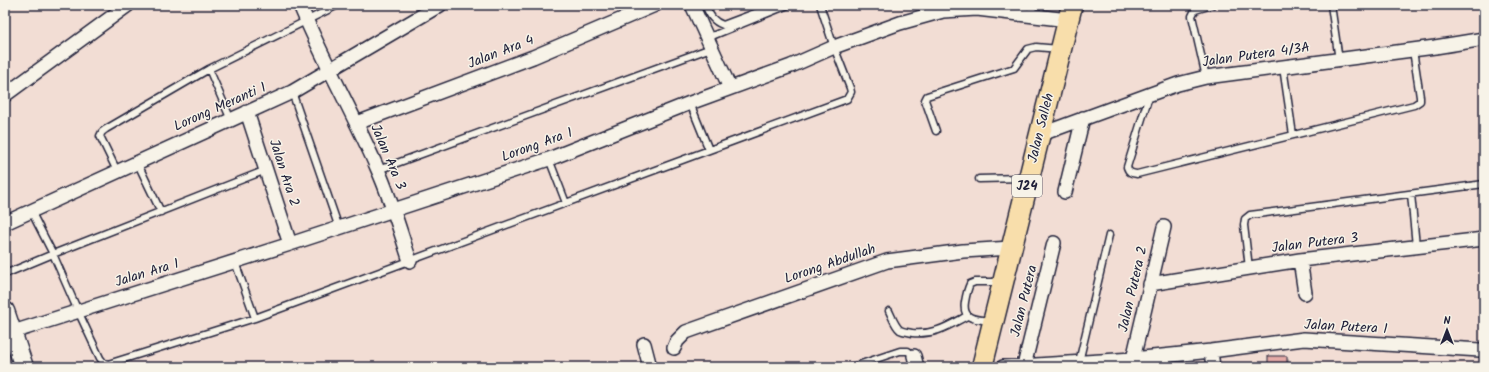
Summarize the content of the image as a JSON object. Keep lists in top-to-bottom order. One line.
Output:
{"streets":{"main road":["Jalan Salleh","J24"],"street":["Jalan Ara 4","Jalan Putera 4/3A","Lorong Meranti 1","Lorong Ara 1","Jalan Ara 3","Jalan Ara 2","Jalan Putera 3","Lorong Abdullah","Jalan Ara 1","Jalan Putera 2","Jalan Putera","Jalan Putera 1"]},"crossings":[["Jalan Ara 4","Jalan Ara 3"],["Jalan Putera 4/3A","Jalan Salleh"],["Lorong Meranti 1","Jalan Ara 3"],["Lorong Meranti 1","Jalan Ara 2"],["Jalan Salleh","Lorong Ara 1"],["Jalan Salleh","Lorong Abdullah"],["Lorong Ara 1","Jalan Ara 3"],["Lorong Ara 1","Jalan Ara 2"],["Lorong Ara 1","Jalan Ara 1"],["Jalan Ara 2","Jalan Ara 1"],["Jalan Putera 3","Jalan Putera 2"],["Jalan Putera 2","Jalan Putera 1"],["Jalan Putera","Jalan Putera 1"]],"north":"top"}
